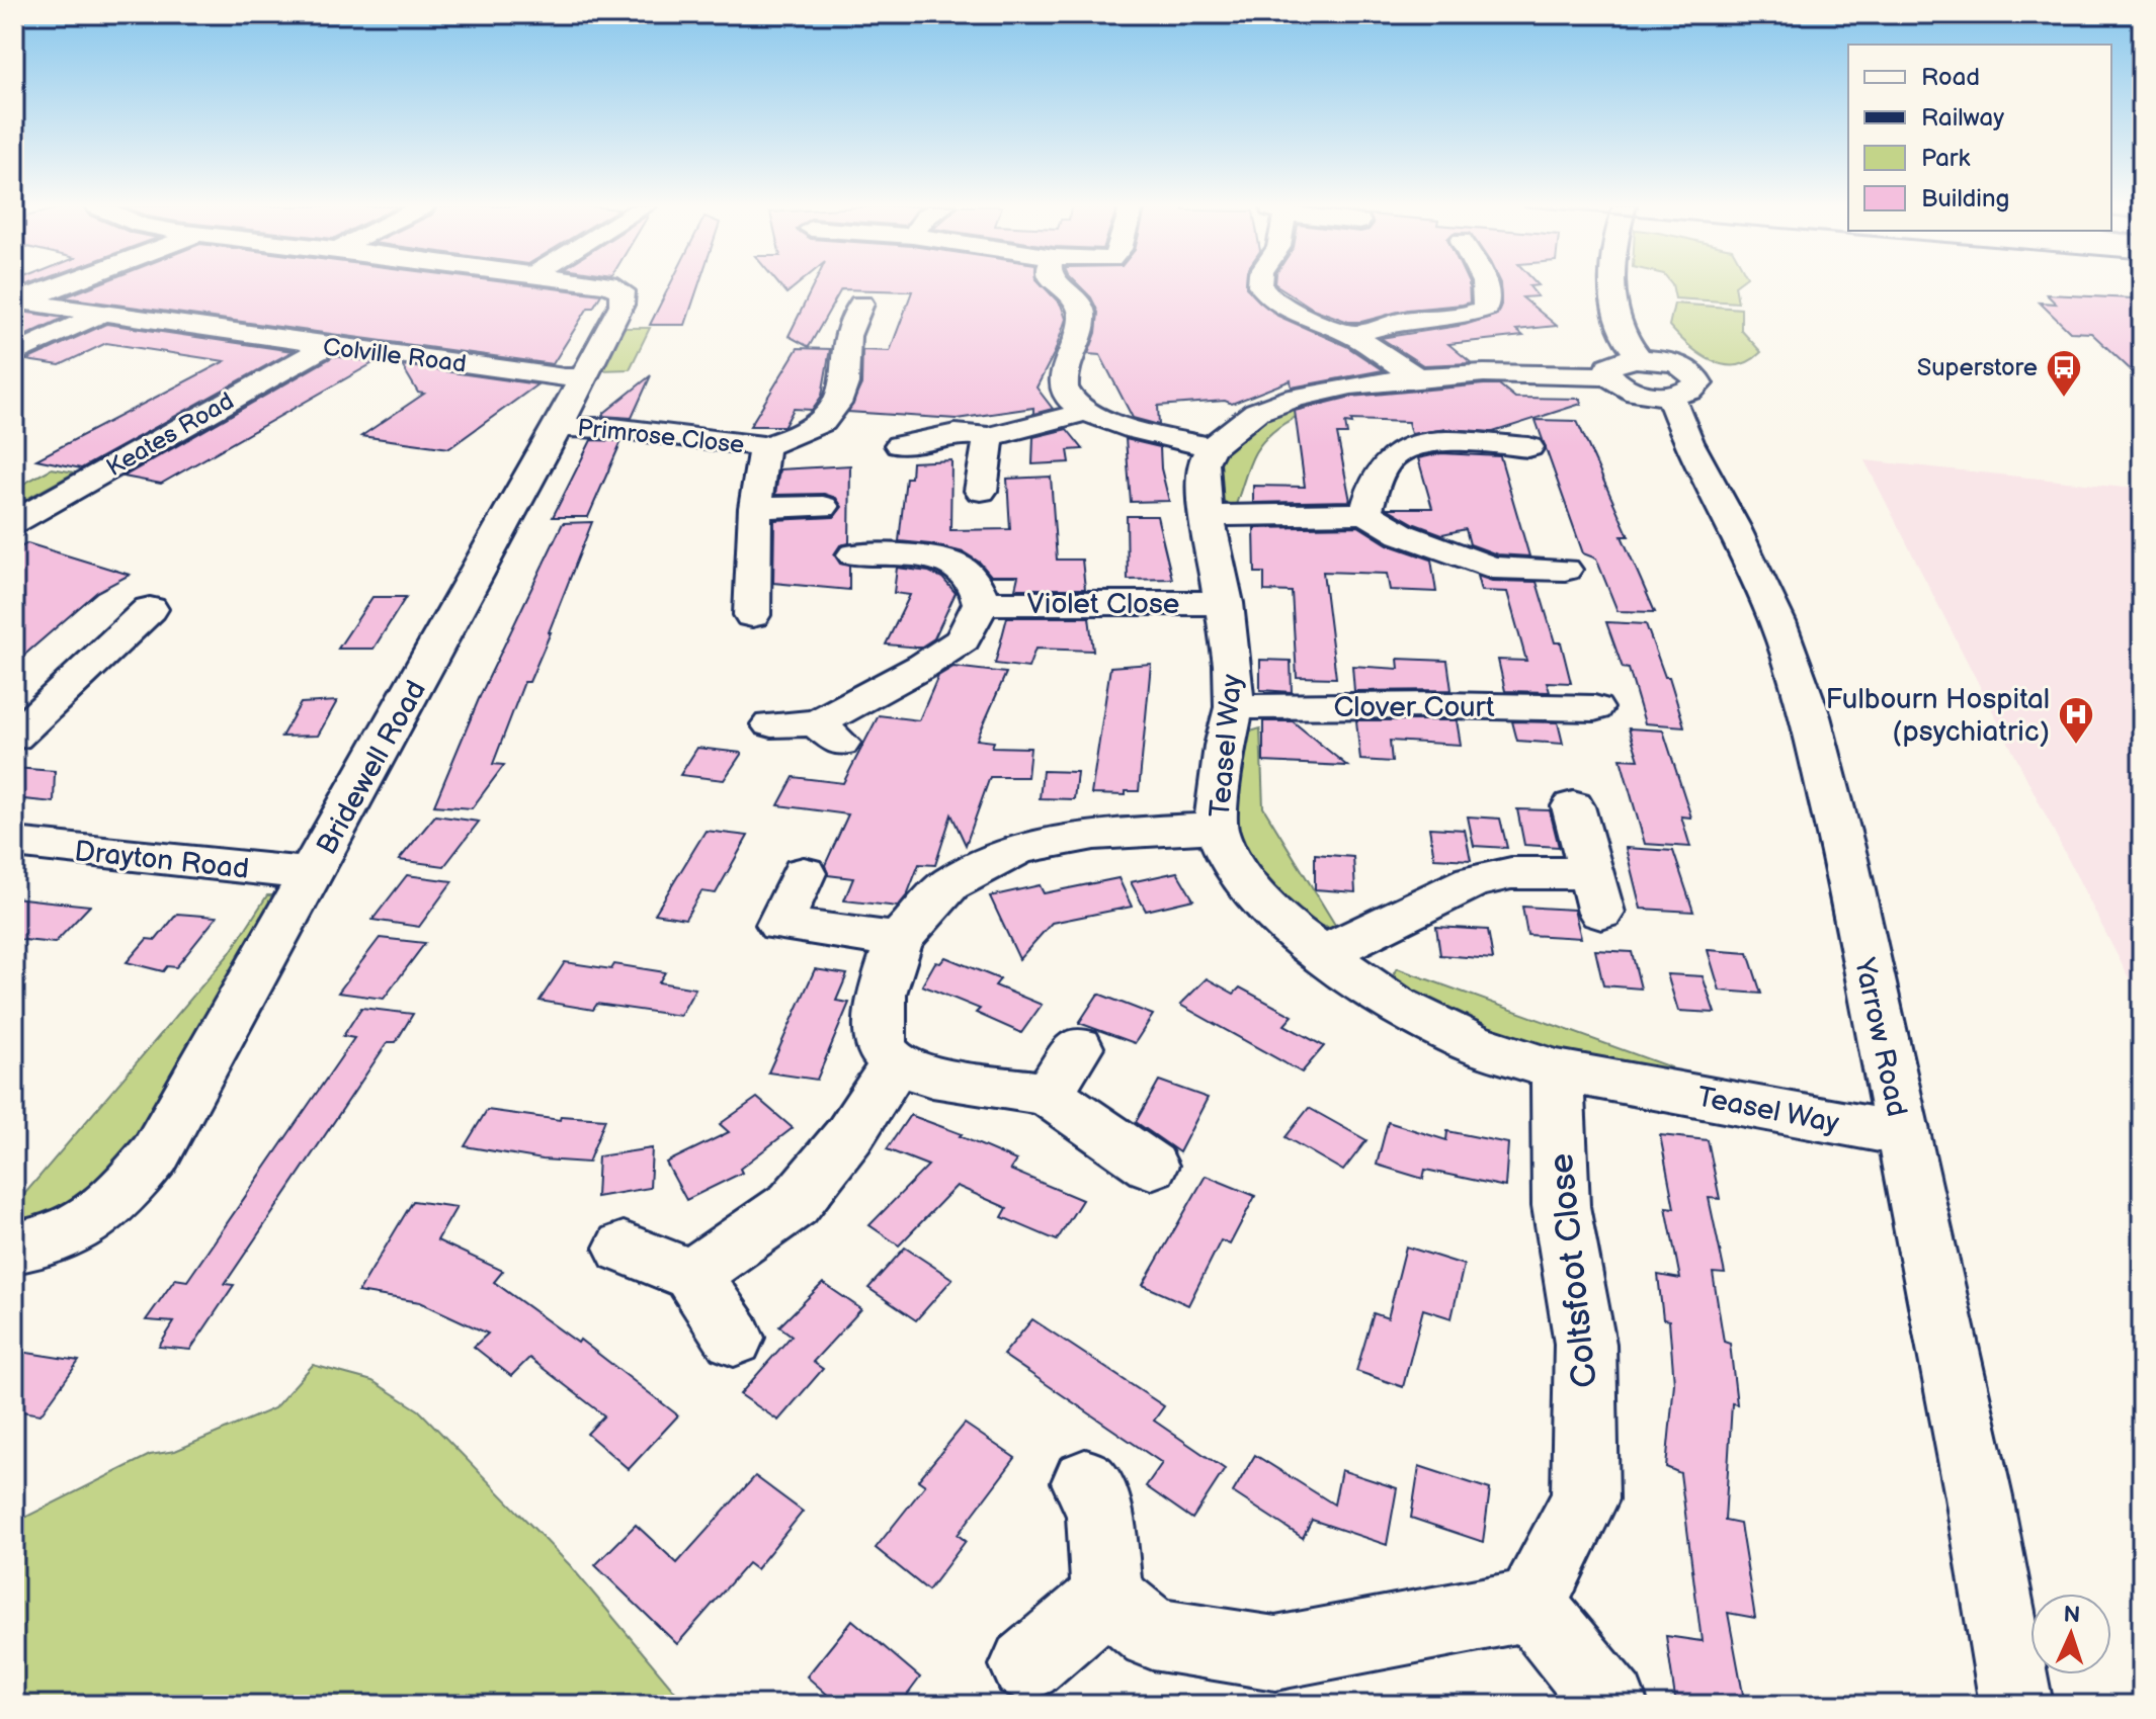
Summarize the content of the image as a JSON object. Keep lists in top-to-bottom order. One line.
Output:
{"streets":{"street":["Colville Road","Keates Road","Primrose Close","Violet Close","Clover Court","Teasel Way","Bridewell Road","Drayton Road","Yarrow Road","Coltsfoot Close"]},"crossings":[["Colville Road","Keates Road"],["Colville Road","Bridewell Road"],["Primrose Close","Bridewell Road"],["Violet Close","Teasel Way"],["Clover Court","Teasel Way"],["Teasel Way","Yarrow Road"],["Teasel Way","Coltsfoot Close"],["Bridewell Road","Drayton Road"]],"places":{"bus stop":["Superstore"],"hospital":["Fulbourn Hospital (psychiatric)"]},"legend":["Road","Railway","Park","Building"],"north":"top"}
